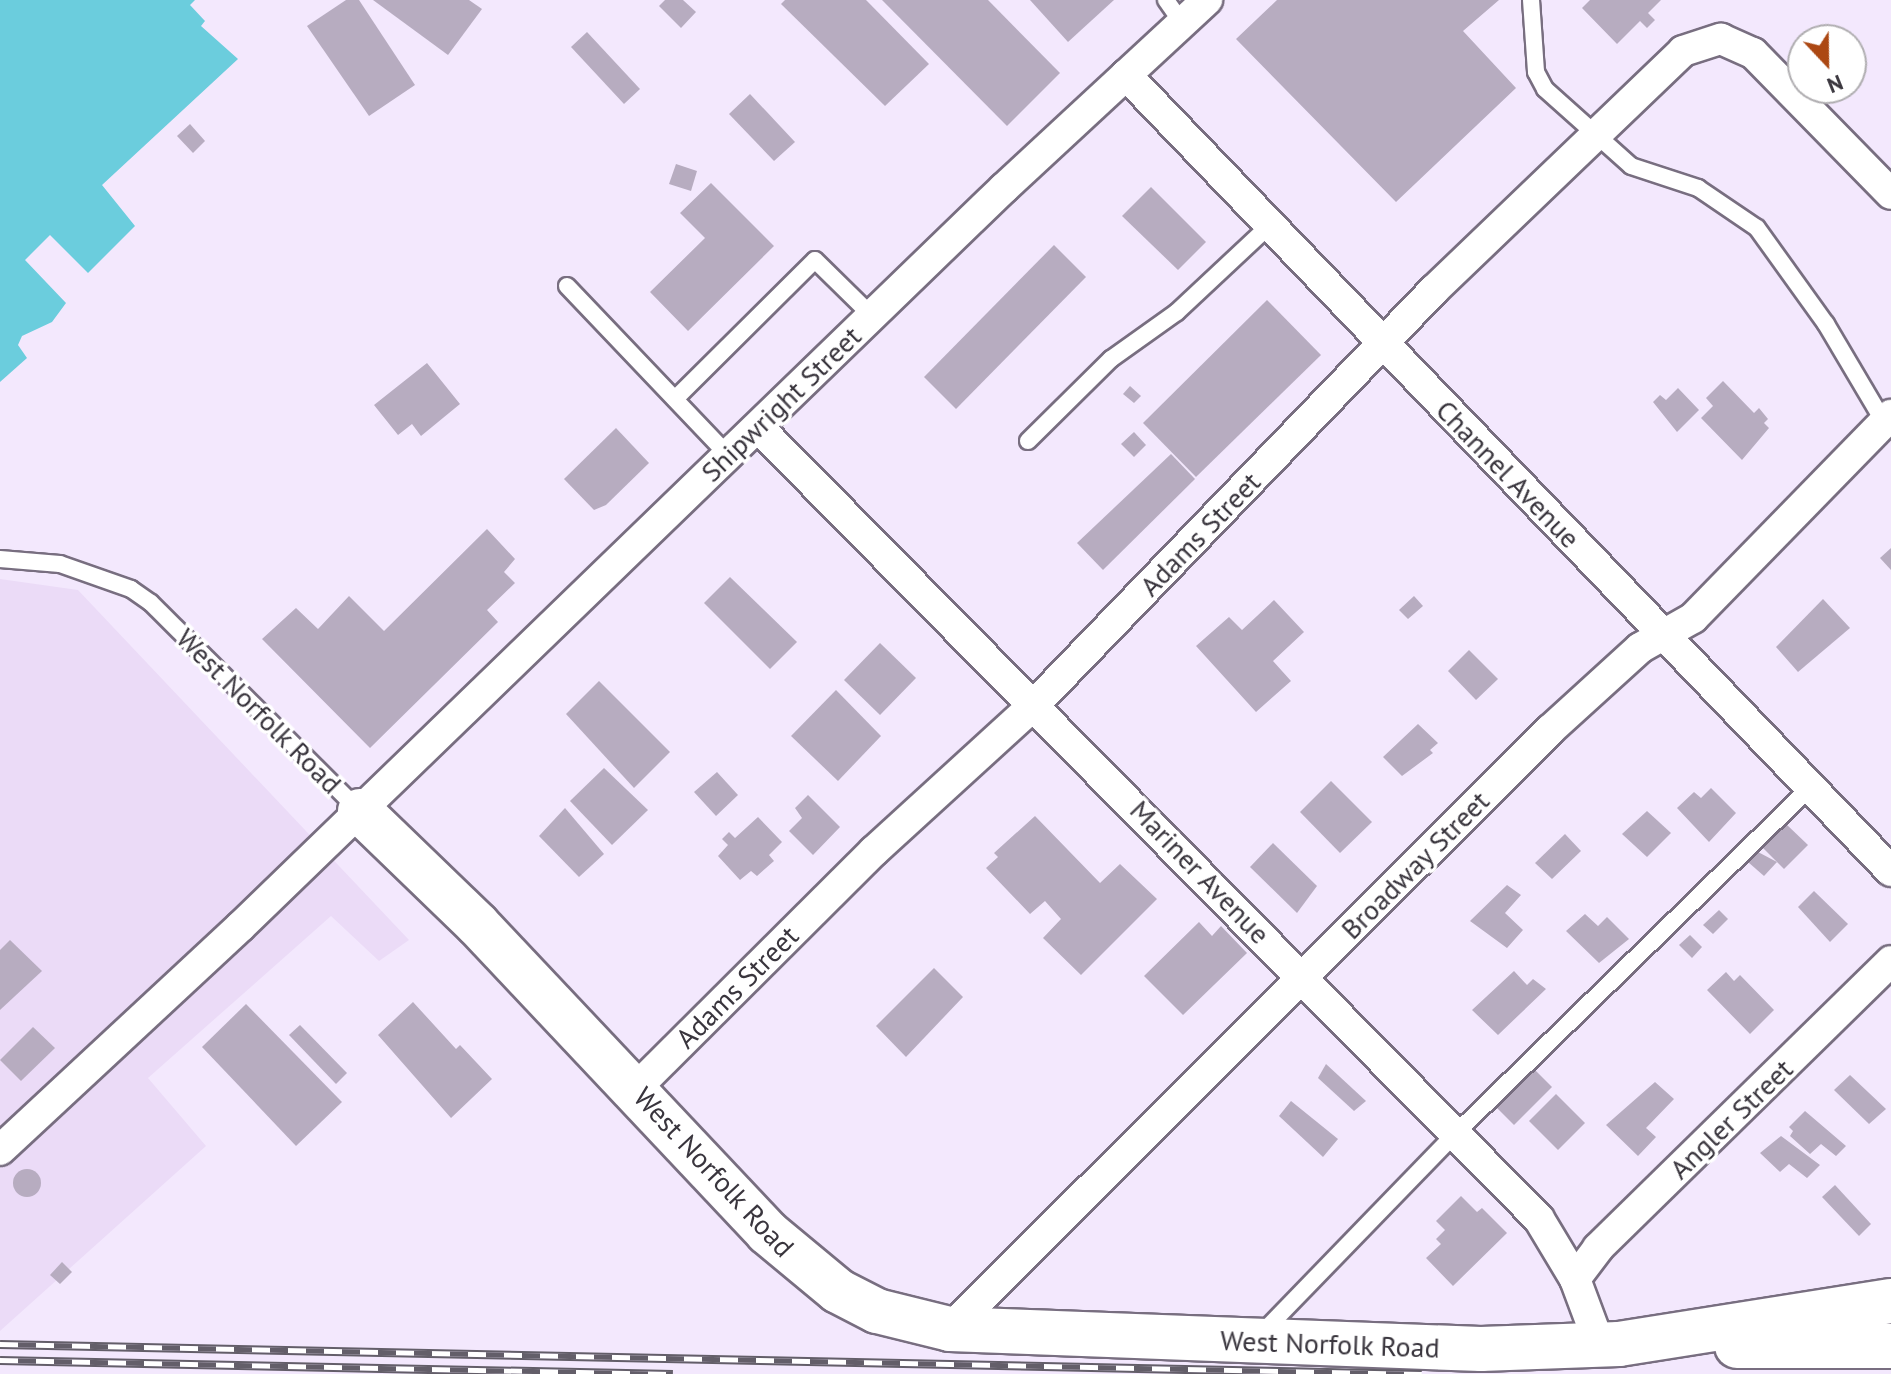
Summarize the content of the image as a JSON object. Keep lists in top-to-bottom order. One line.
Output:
{"streets":{"street":["Shipwright Street","Channel Avenue","Adams Street","West Norfolk Road","Broadway Street","Mariner Avenue","Angler Street"]},"crossings":[["Shipwright Street","Channel Avenue"],["Shipwright Street","West Norfolk Road"],["Shipwright Street","Mariner Avenue"],["Channel Avenue","Adams Street"],["Channel Avenue","Broadway Street"],["Adams Street","West Norfolk Road"],["Adams Street","Mariner Avenue"],["West Norfolk Road","Broadway Street"],["West Norfolk Road","Mariner Avenue"],["Broadway Street","Mariner Avenue"],["Mariner Avenue","Angler Street"]],"north":"bottom"}
